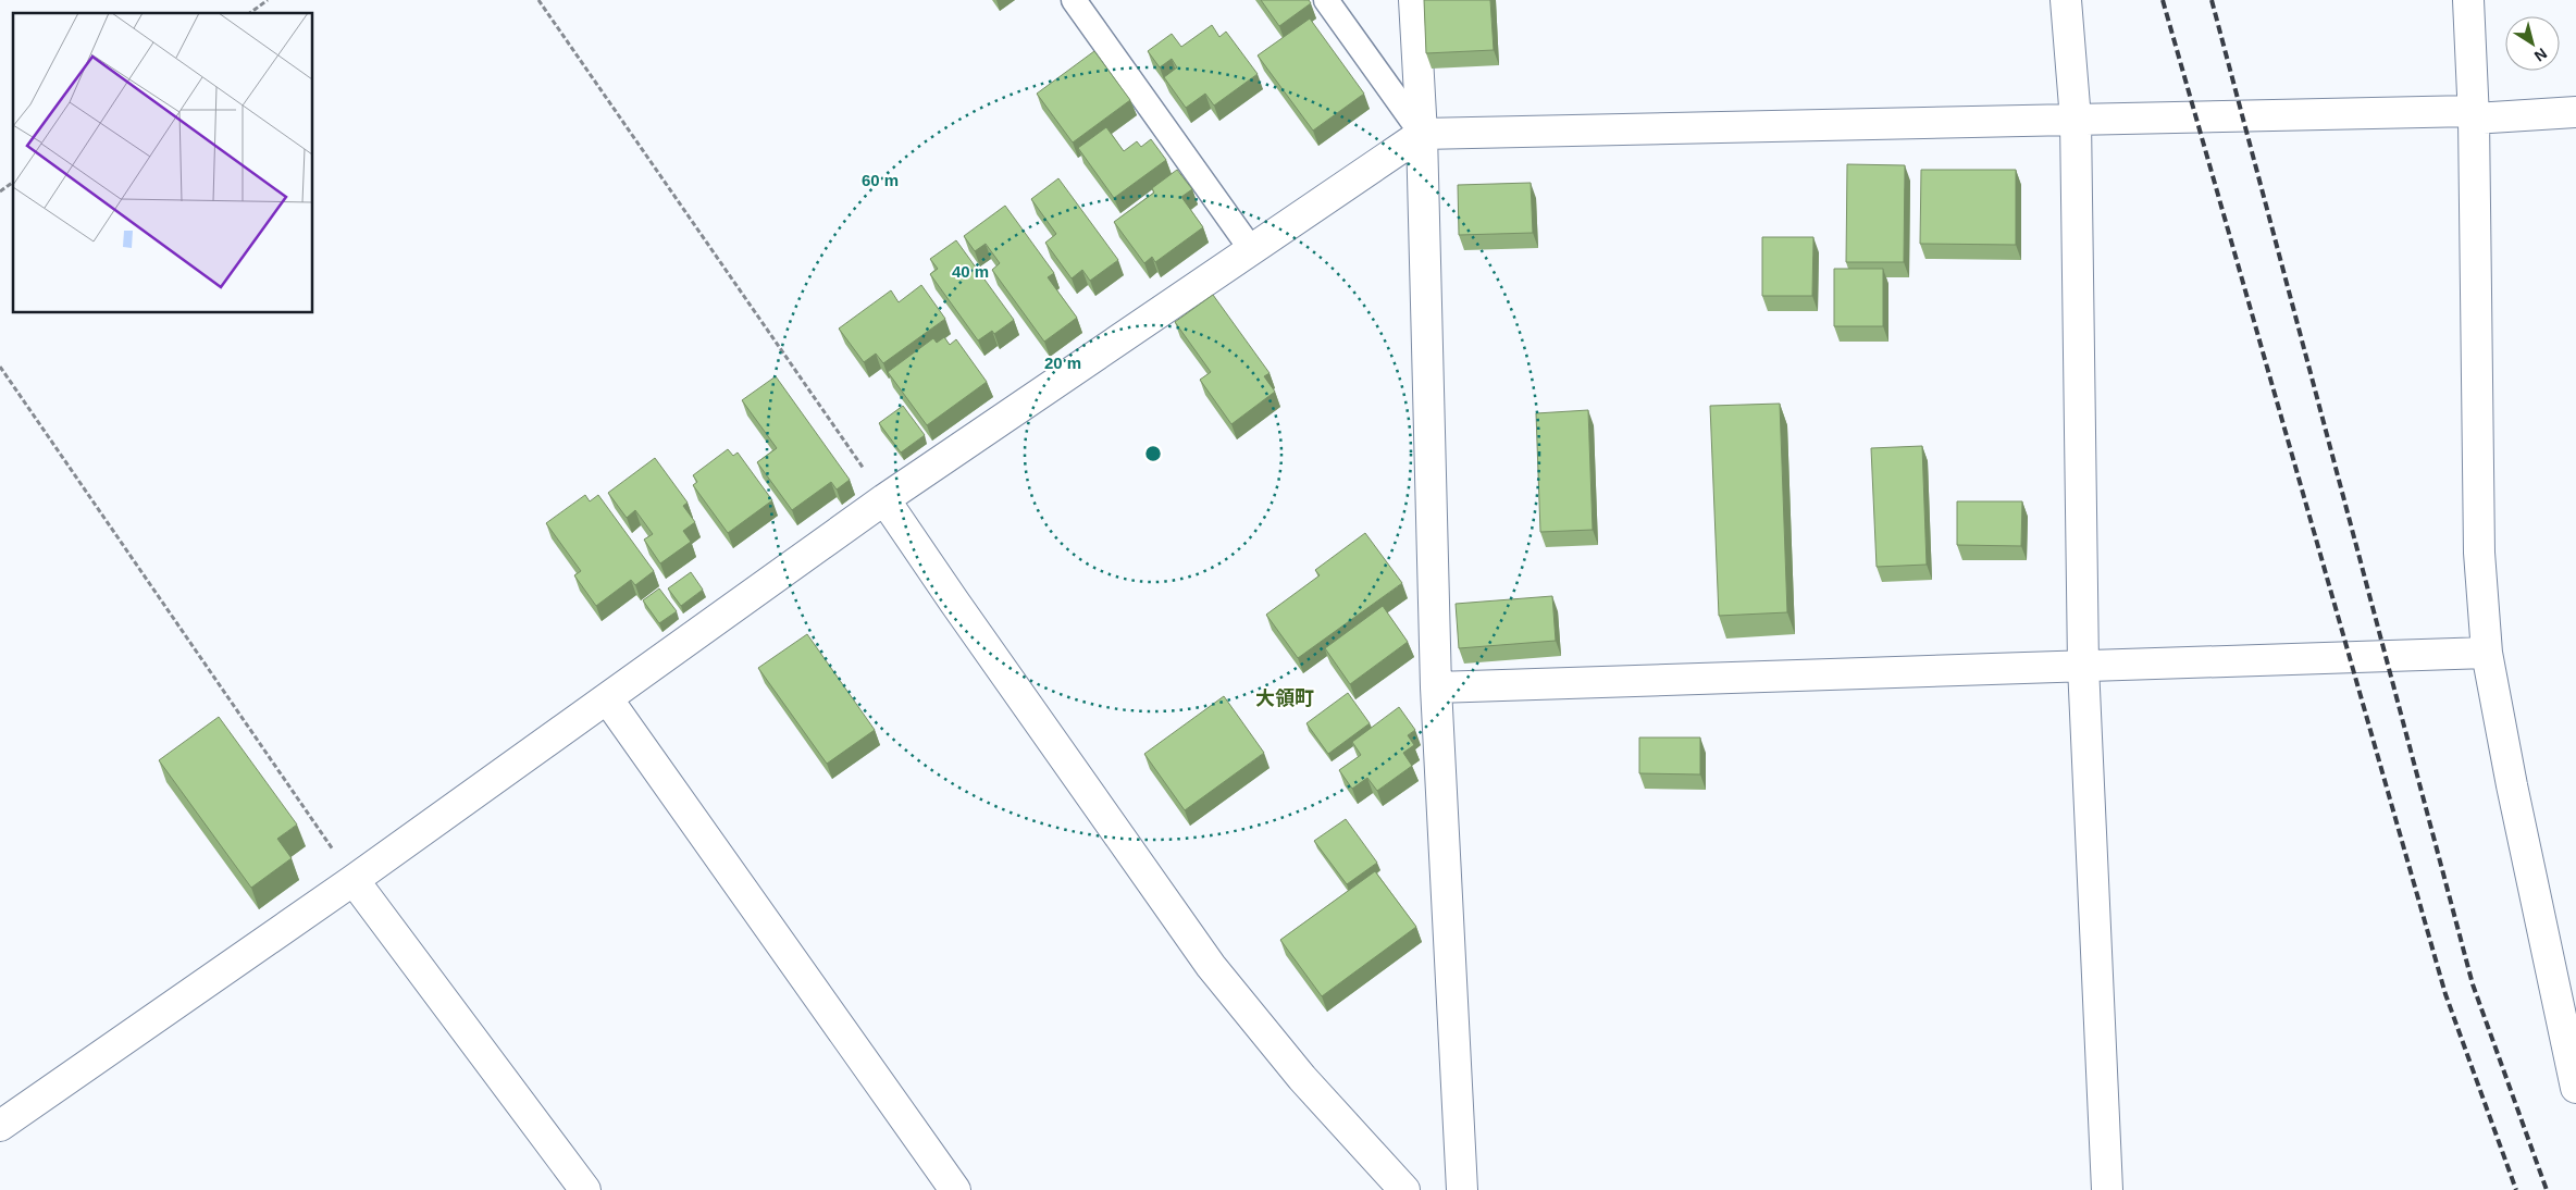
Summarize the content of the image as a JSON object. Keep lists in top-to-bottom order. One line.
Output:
{"districts":["大領町"],"north":"bottom right","rings":["60 m","40 m","20 m"]}
